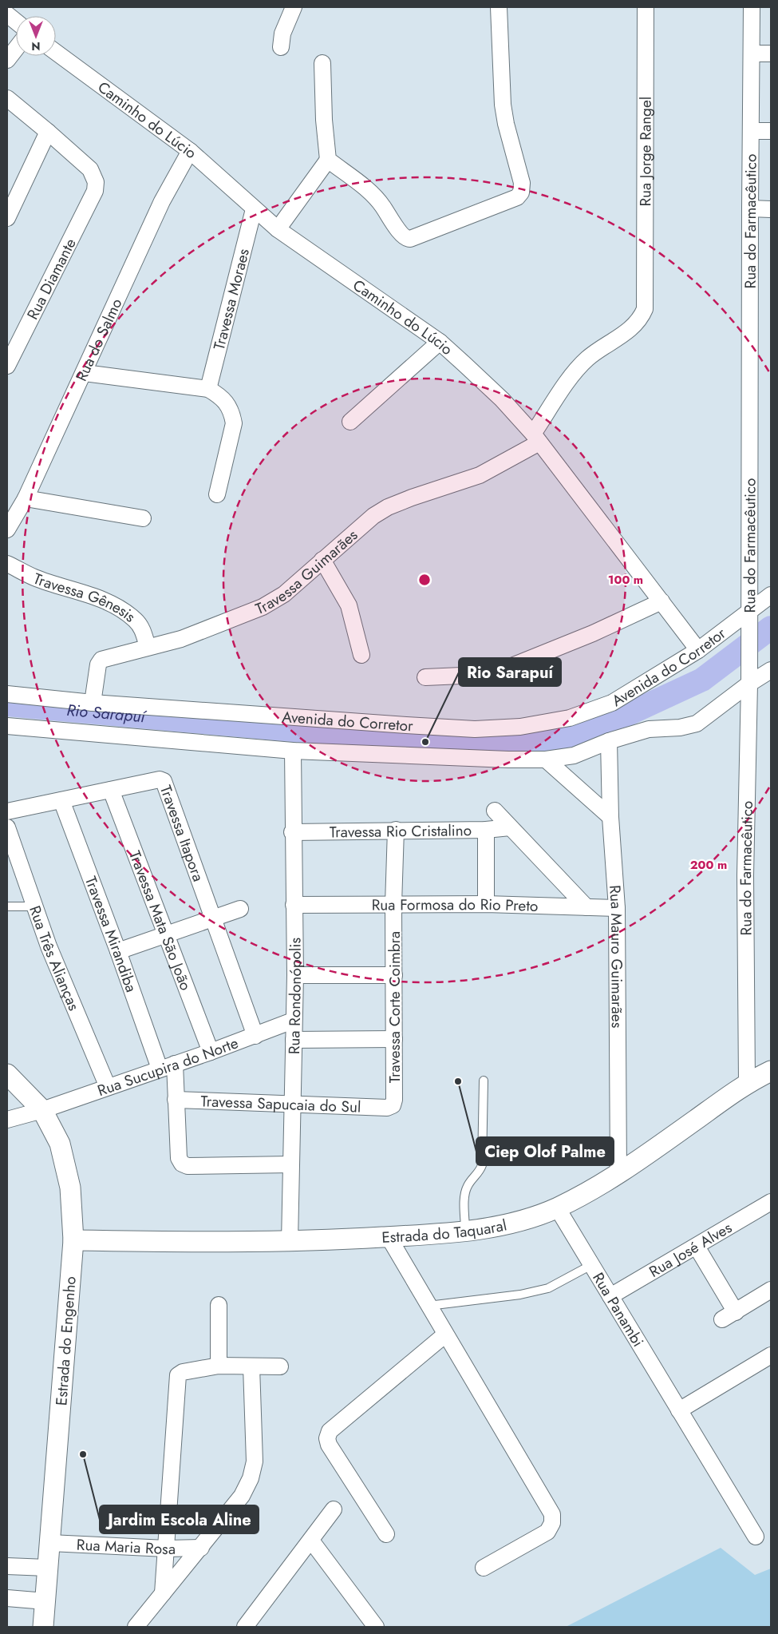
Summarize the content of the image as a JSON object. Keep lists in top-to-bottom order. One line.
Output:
{"streets":{"street":["Caminho do Lúcio","Rua Jorge Rangel","Rua do Farmacêutico","Rua Diamante","Travessa Moraes","Rua do Salmo","Travessa Guimarães","Travessa Gênesis","Avenida do Corretor","Travessa Rio Cristalino","Travessa Itapora","Rua Formosa do Rio Preto","Travessa Mata São João","Travessa Mirandiba","Rua Mauro Guimarães","Rua Três Alianças","Rua Rondonópolis","Travessa Corte Coimbra","Rua Sucupira do Norte","Travessa Sapucaia do Sul","Estrada do Taquaral","Rua José Alves","Rua Panambi","Estrada do Engenho","Rua Maria Rosa"]},"crossings":[["Caminho do Lúcio","Rua Jorge Rangel"],["Caminho do Lúcio","Travessa Moraes"],["Caminho do Lúcio","Rua do Salmo"],["Caminho do Lúcio","Travessa Guimarães"],["Caminho do Lúcio","Avenida do Corretor"],["Rua Jorge Rangel","Travessa Guimarães"],["Rua do Farmacêutico","Avenida do Corretor"],["Rua do Farmacêutico","Estrada do Taquaral"],["Travessa Guimarães","Travessa Gênesis"],["Travessa Guimarães","Avenida do Corretor"],["Avenida do Corretor","Rua Mauro Guimarães"],["Avenida do Corretor","Rua Rondonópolis"],["Travessa Rio Cristalino","Rua Rondonópolis"],["Travessa Rio Cristalino","Travessa Corte Coimbra"],["Travessa Itapora","Travessa Mata São João"],["Travessa Itapora","Travessa Mirandiba"],["Travessa Itapora","Rua Sucupira do Norte"],["Rua Formosa do Rio Preto","Rua Mauro Guimarães"],["Rua Formosa do Rio Preto","Rua Rondonópolis"],["Rua Formosa do Rio Preto","Travessa Corte Coimbra"],["Travessa Mata São João","Rua Sucupira do Norte"],["Travessa Mirandiba","Rua Sucupira do Norte"],["Rua Mauro Guimarães","Estrada do Taquaral"],["Rua Três Alianças","Rua Sucupira do Norte"],["Rua Rondonópolis","Rua Sucupira do Norte"],["Rua Rondonópolis","Travessa Sapucaia do Sul"],["Rua Rondonópolis","Estrada do Taquaral"],["Travessa Corte Coimbra","Travessa Sapucaia do Sul"],["Rua Sucupira do Norte","Estrada do Engenho"],["Estrada do Taquaral","Rua Panambi"],["Estrada do Taquaral","Estrada do Engenho"],["Rua José Alves","Rua Panambi"],["Estrada do Engenho","Rua Maria Rosa"]],"water":["Rio Sarapuí"],"places":["Rio Sarapuí","Ciep Olof Palme","Jardim Escola Aline"],"north":"bottom","rings":["100 m","200 m"]}
